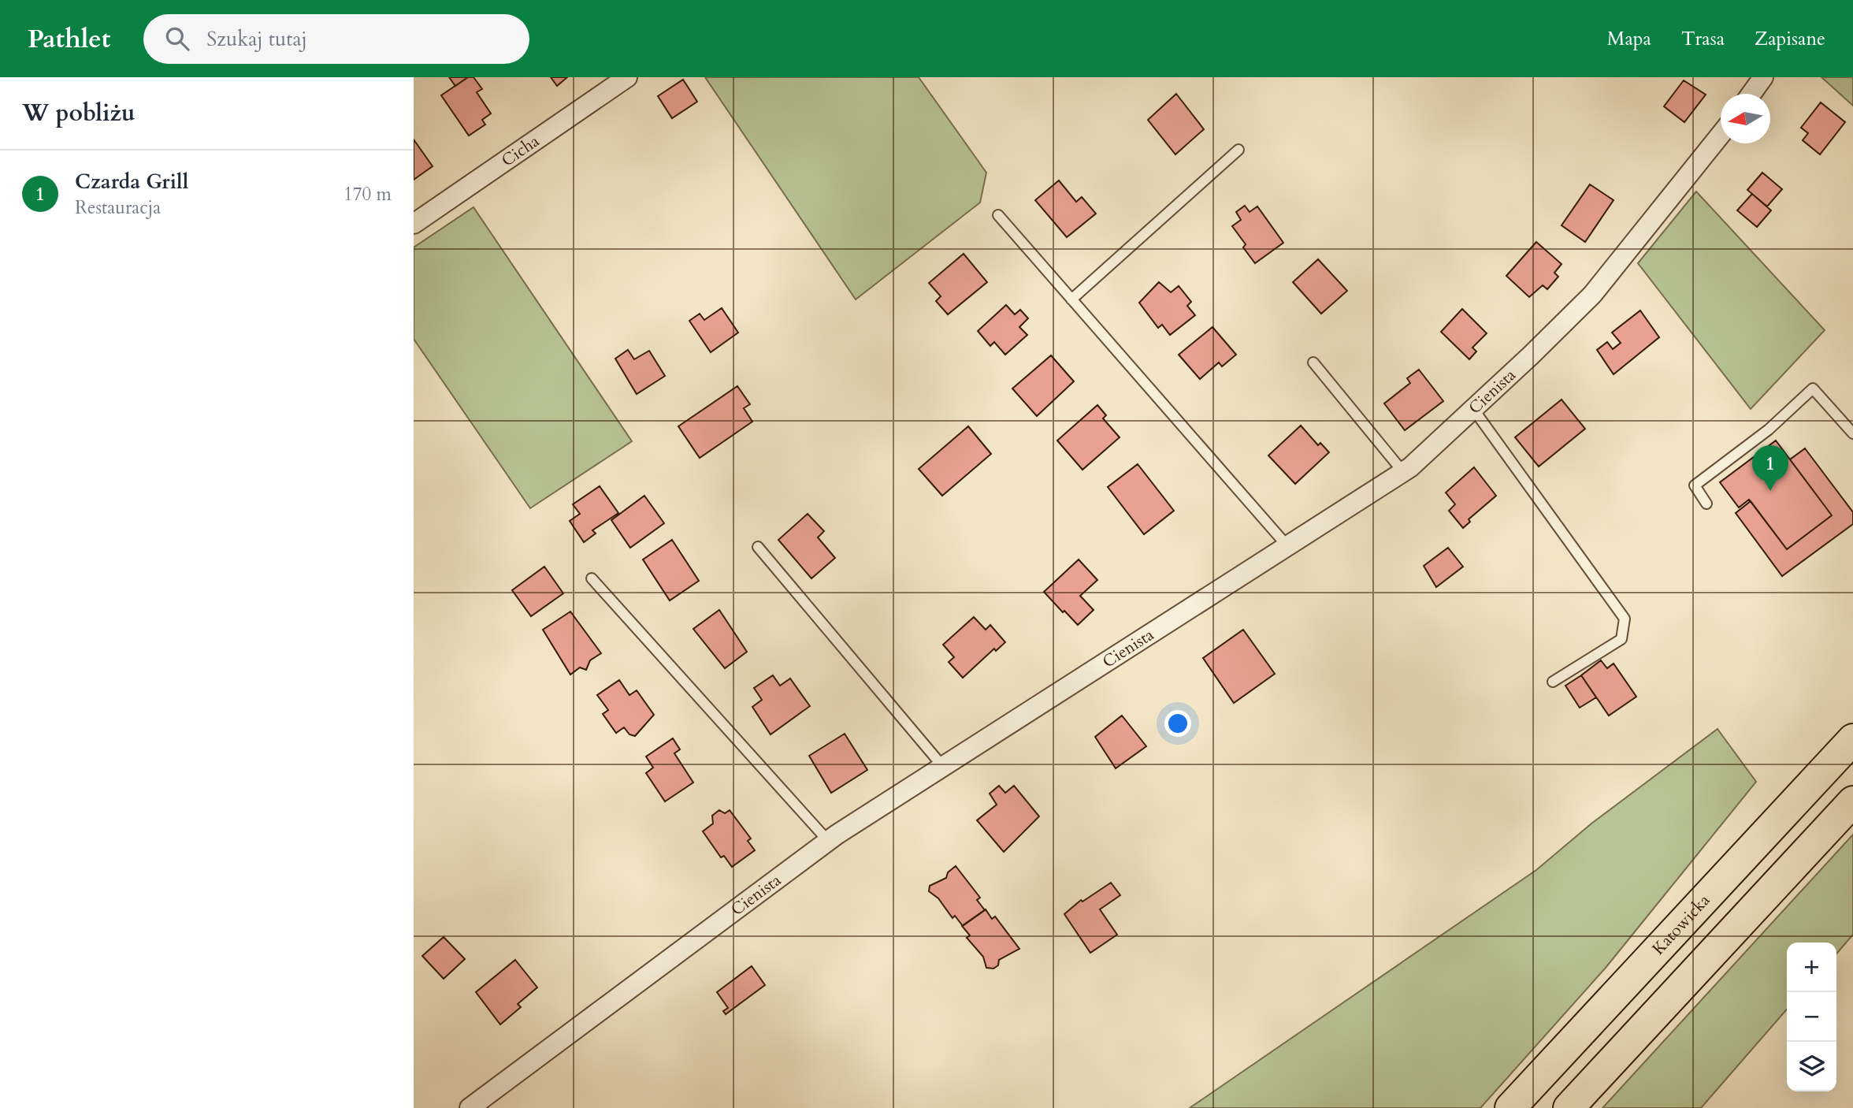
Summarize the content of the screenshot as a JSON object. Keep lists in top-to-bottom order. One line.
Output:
{"streets":{"main road":["Katowicka"],"street":["Cicha","Cienista"]},"north":"left","page":{"header":"Pathlet","search":"Szukaj tutaj","nav":["Mapa","Trasa","Zapisane"],"heading":"W pobliżu","list":[{"mark":"1","name":"Czarda Grill","note":"Restauracja","value":"170 m"}],"pins":"1","map_buttons":["+","−"]}}
